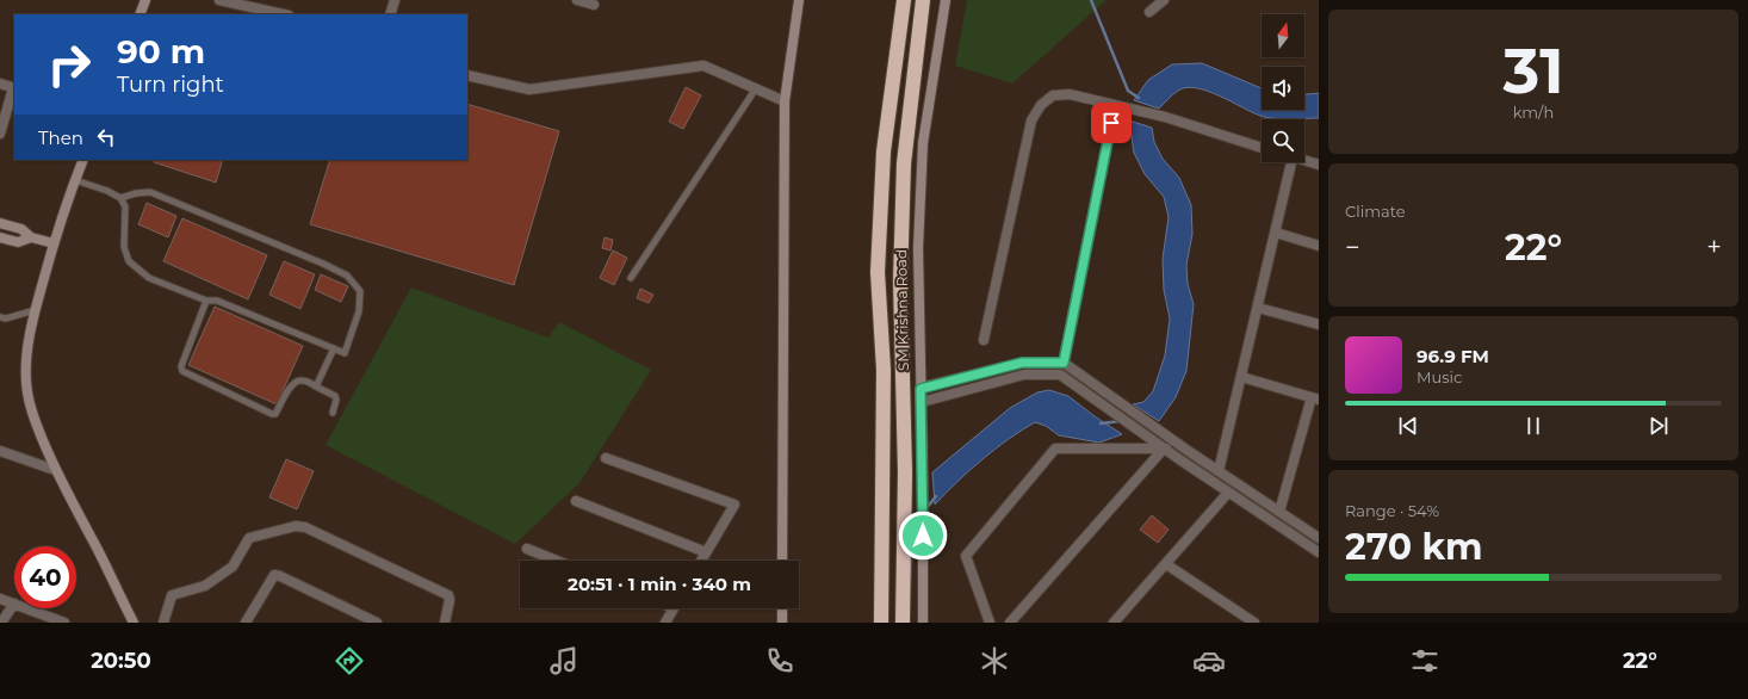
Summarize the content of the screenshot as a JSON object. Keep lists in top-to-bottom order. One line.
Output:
{"streets":{"highway":["SM Krishna Road"]},"north":"top","page":{"tile":[["31","km/h"],"Climate",["Range · 54%","270 km"]],"turn":["90 m","Turn right"],"then":"Then","heat":["−","22°","+"],"song":["96.9 FM","Music"],"limit":"40","trip":"20:51 · 1 min · 340 m","tabs":["20:50","22°"]}}
